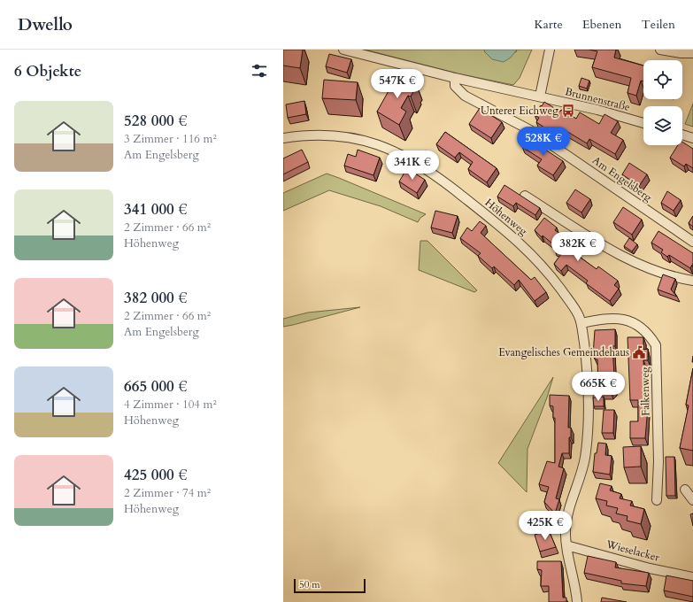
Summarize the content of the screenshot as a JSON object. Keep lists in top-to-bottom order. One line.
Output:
{"streets":{"street":["Brunnenstraße","Am Engelsberg","Höhenweg","Falkenweg","Wieselacker"]},"crossings":[["Höhenweg","Falkenweg"],["Höhenweg","Wieselacker"]],"places":{"bus stop":["Unterer Eichweg"],"public building":["Evangelisches Gemeindehaus"]},"scale_bar":"50 m","page":{"header":"Dwello","nav":["Karte","Ebenen","Teilen"],"heading":"6 Objekte","price":["547K €","528K €","341K €","382K €","665K €","425K €"],"list":[{"name":"528 000 €","note":"3 Zimmer · 116 m² · Am Engelsberg"},{"name":"341 000 €","note":"2 Zimmer · 66 m² · Höhenweg"},{"name":"382 000 €","note":"2 Zimmer · 66 m² · Am Engelsberg"},{"name":"665 000 €","note":"4 Zimmer · 104 m² · Höhenweg"},{"name":"425 000 €","note":"2 Zimmer · 74 m² · Höhenweg"}],"scale":"50 m"}}
